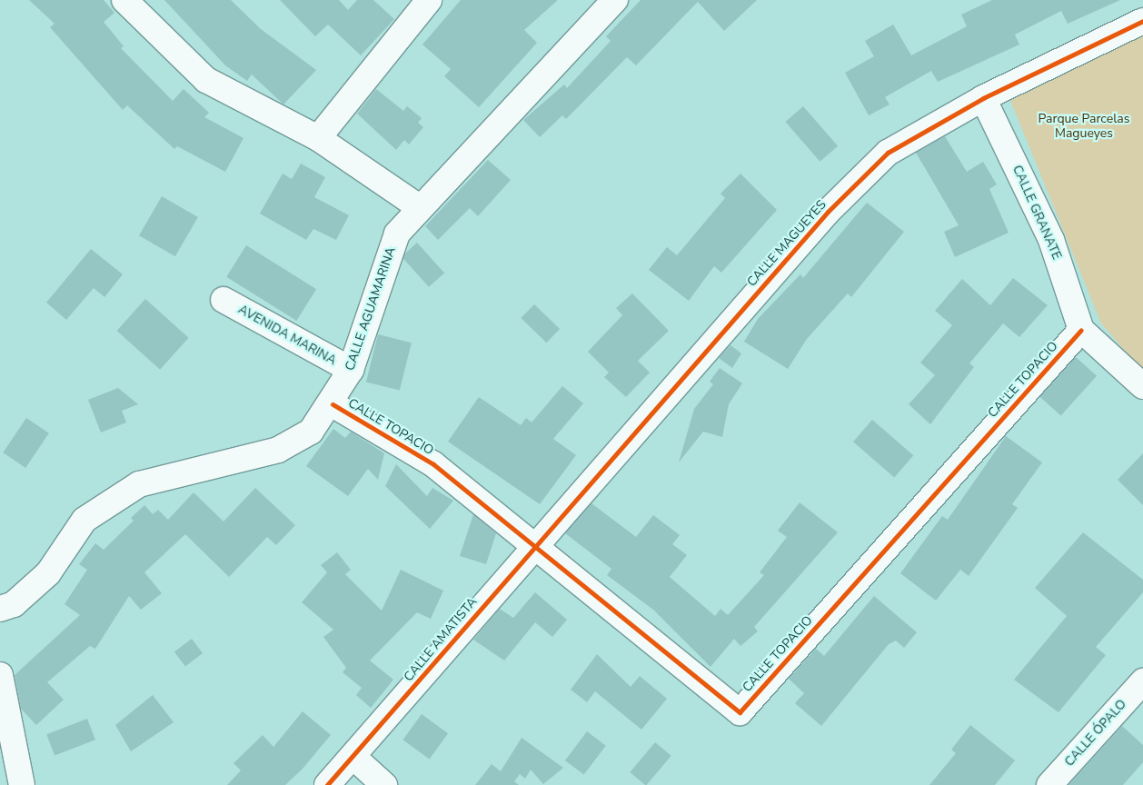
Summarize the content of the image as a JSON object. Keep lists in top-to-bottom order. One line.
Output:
{"streets":{"street":["CALLE GRANATE","CALLE MAGUEYES","CALLE AGUAMARINA","AVENIDA MARINA","CALLE TOPACIO","CALLE AMATISTA","CALLE ÓPALO"]},"crossings":[["CALLE GRANATE","CALLE MAGUEYES"],["CALLE GRANATE","CALLE TOPACIO"],["CALLE MAGUEYES","CALLE TOPACIO"],["CALLE MAGUEYES","CALLE AMATISTA"],["CALLE AGUAMARINA","AVENIDA MARINA"],["CALLE AGUAMARINA","CALLE TOPACIO"],["CALLE TOPACIO","CALLE AMATISTA"]],"parks":["Parque Parcelas Magueyes"]}
